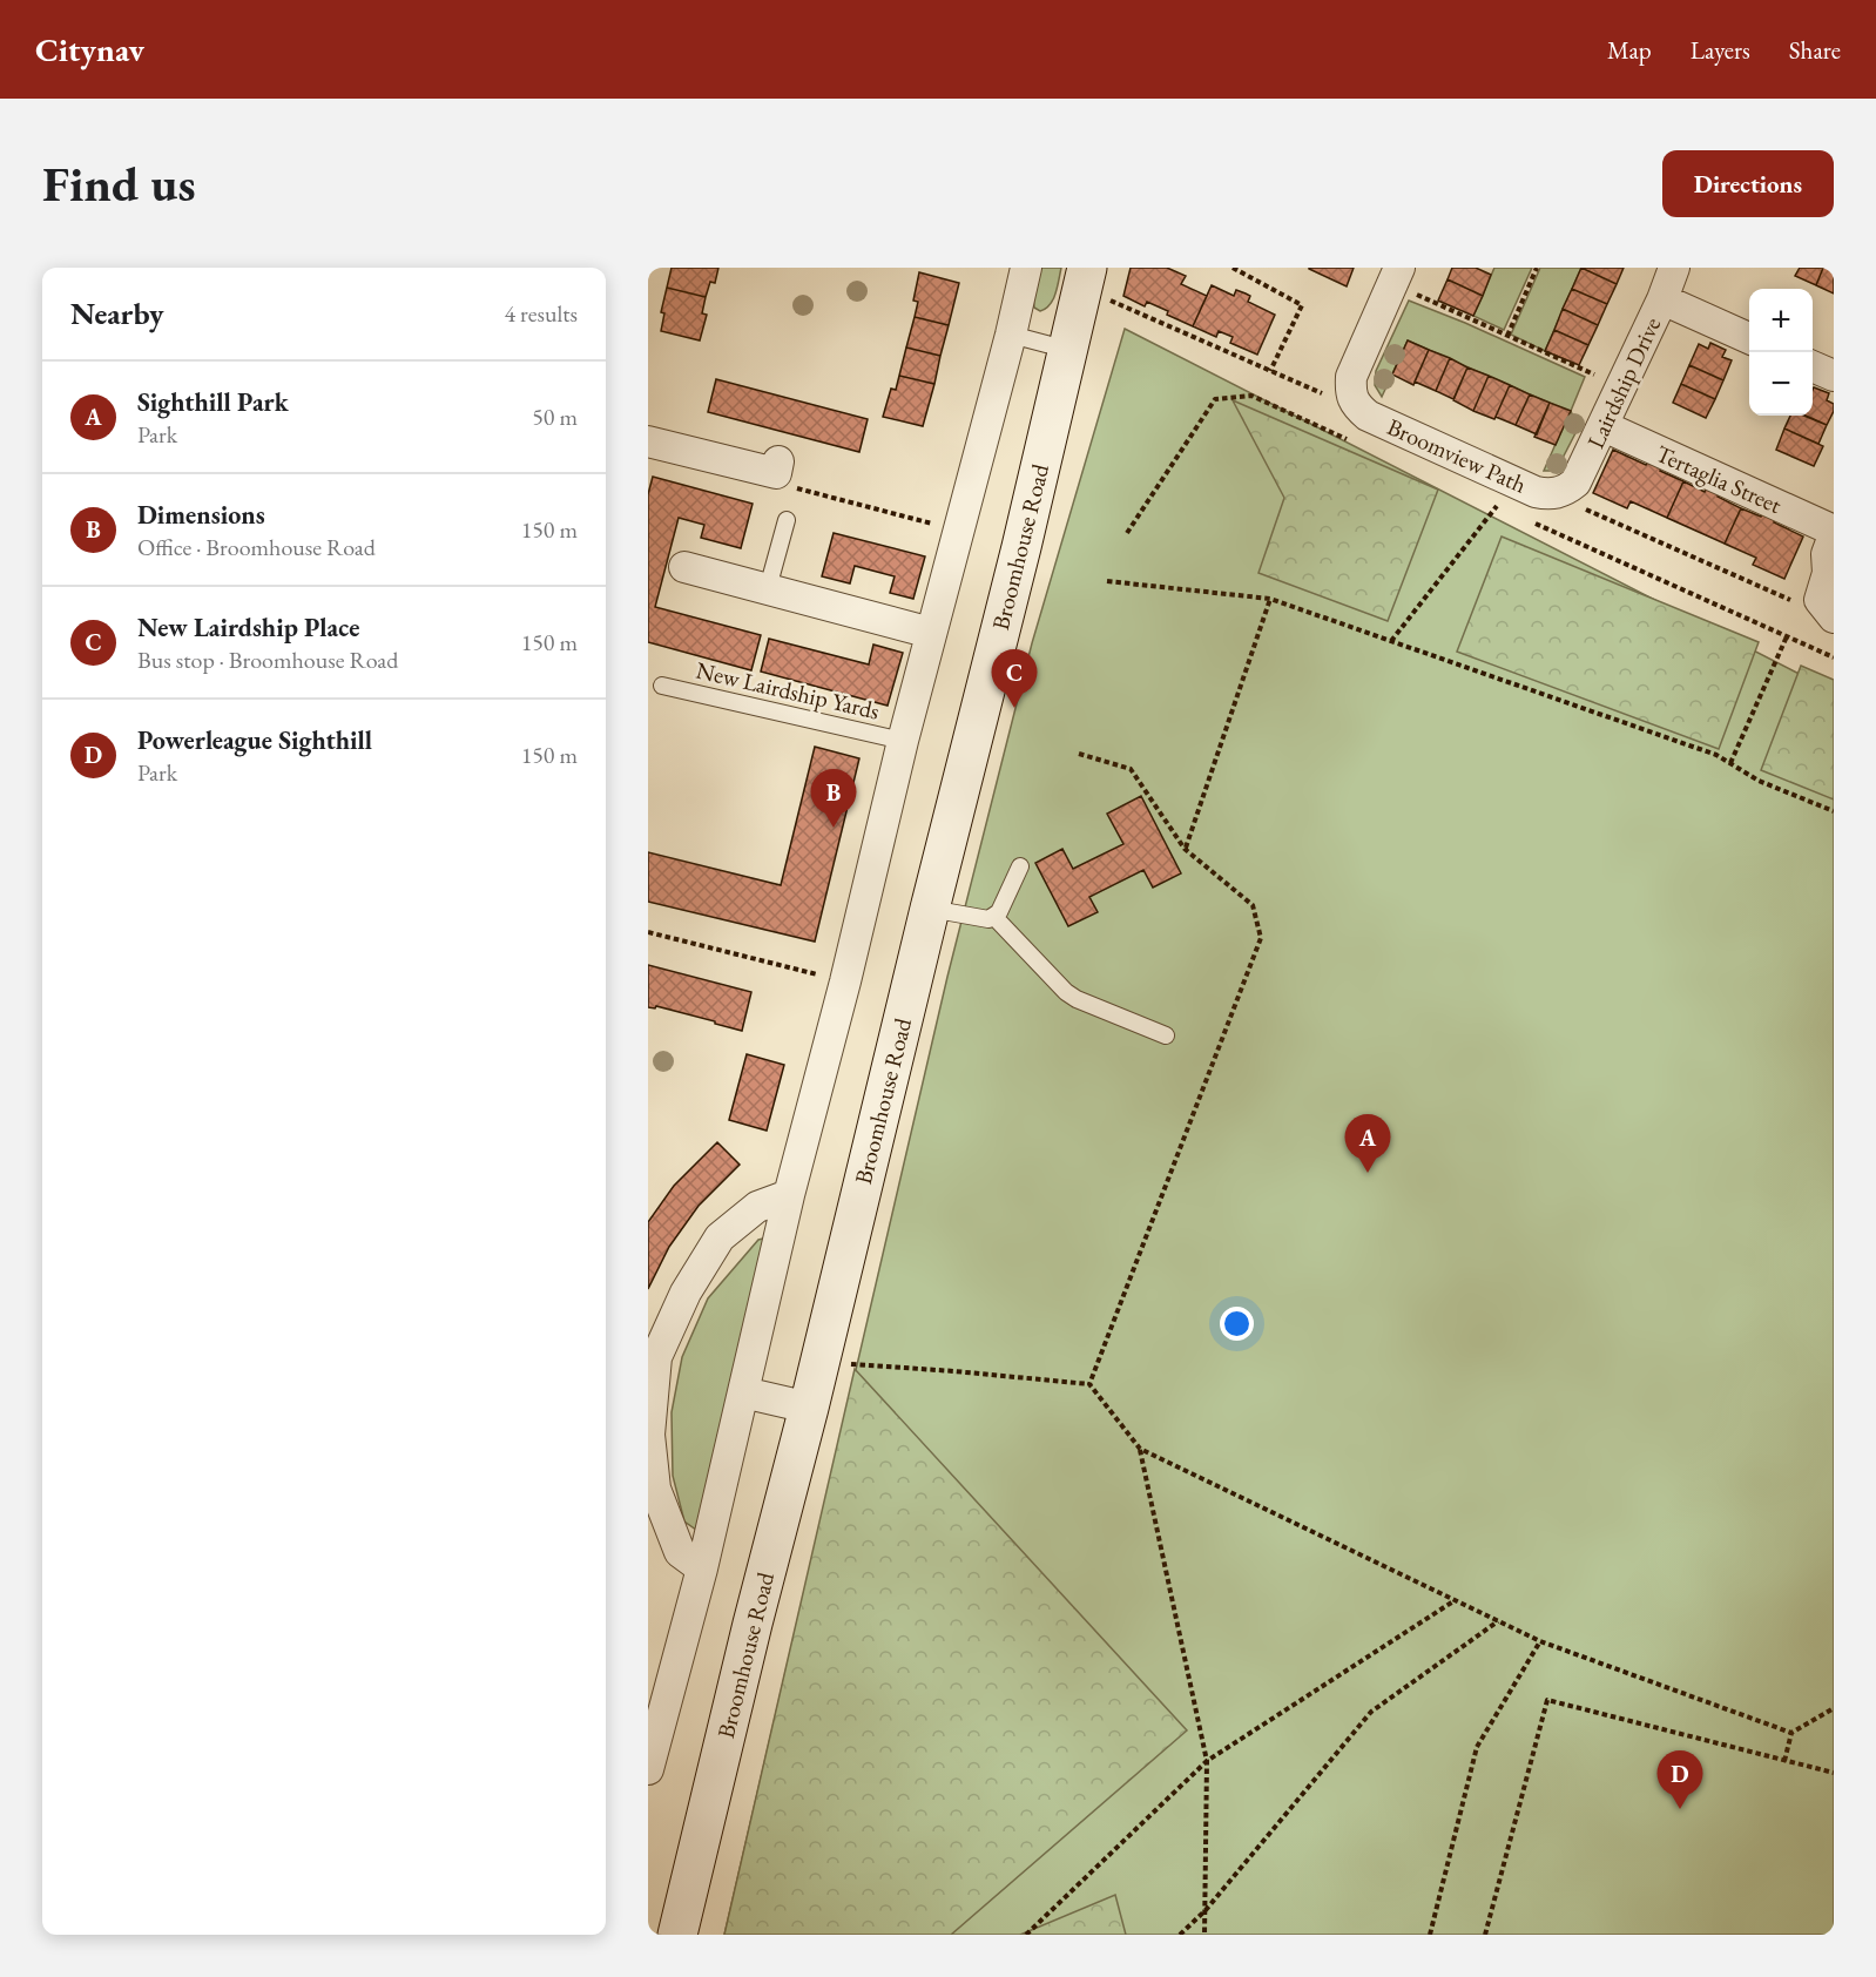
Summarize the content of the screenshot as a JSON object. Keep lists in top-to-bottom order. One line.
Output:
{"streets":{"main road":["Broomhouse Road"],"street":["Lairdship Drive","Broomview Path","Tertaglia Street"],"lane":["New Lairdship Yards"]},"crossings":[["Lairdship Drive","Broomview Path"],["Lairdship Drive","Tertaglia Street"]],"page":{"header":"Citynav","nav":["Map","Layers","Share"],"buttons":"Directions","title":"Find us","heading":["Nearby","4 results"],"map_buttons":["+","−"],"list":[{"mark":"A","name":"Sighthill Park","note":"Park","value":"50 m"},{"mark":"B","name":"Dimensions","note":"Office · Broomhouse Road","value":"150 m"},{"mark":"C","name":"New Lairdship Place","note":"Bus stop · Broomhouse Road","value":"150 m"},{"mark":"D","name":"Powerleague Sighthill","note":"Park","value":"150 m"}],"pins":["C","B","A","D"]}}
